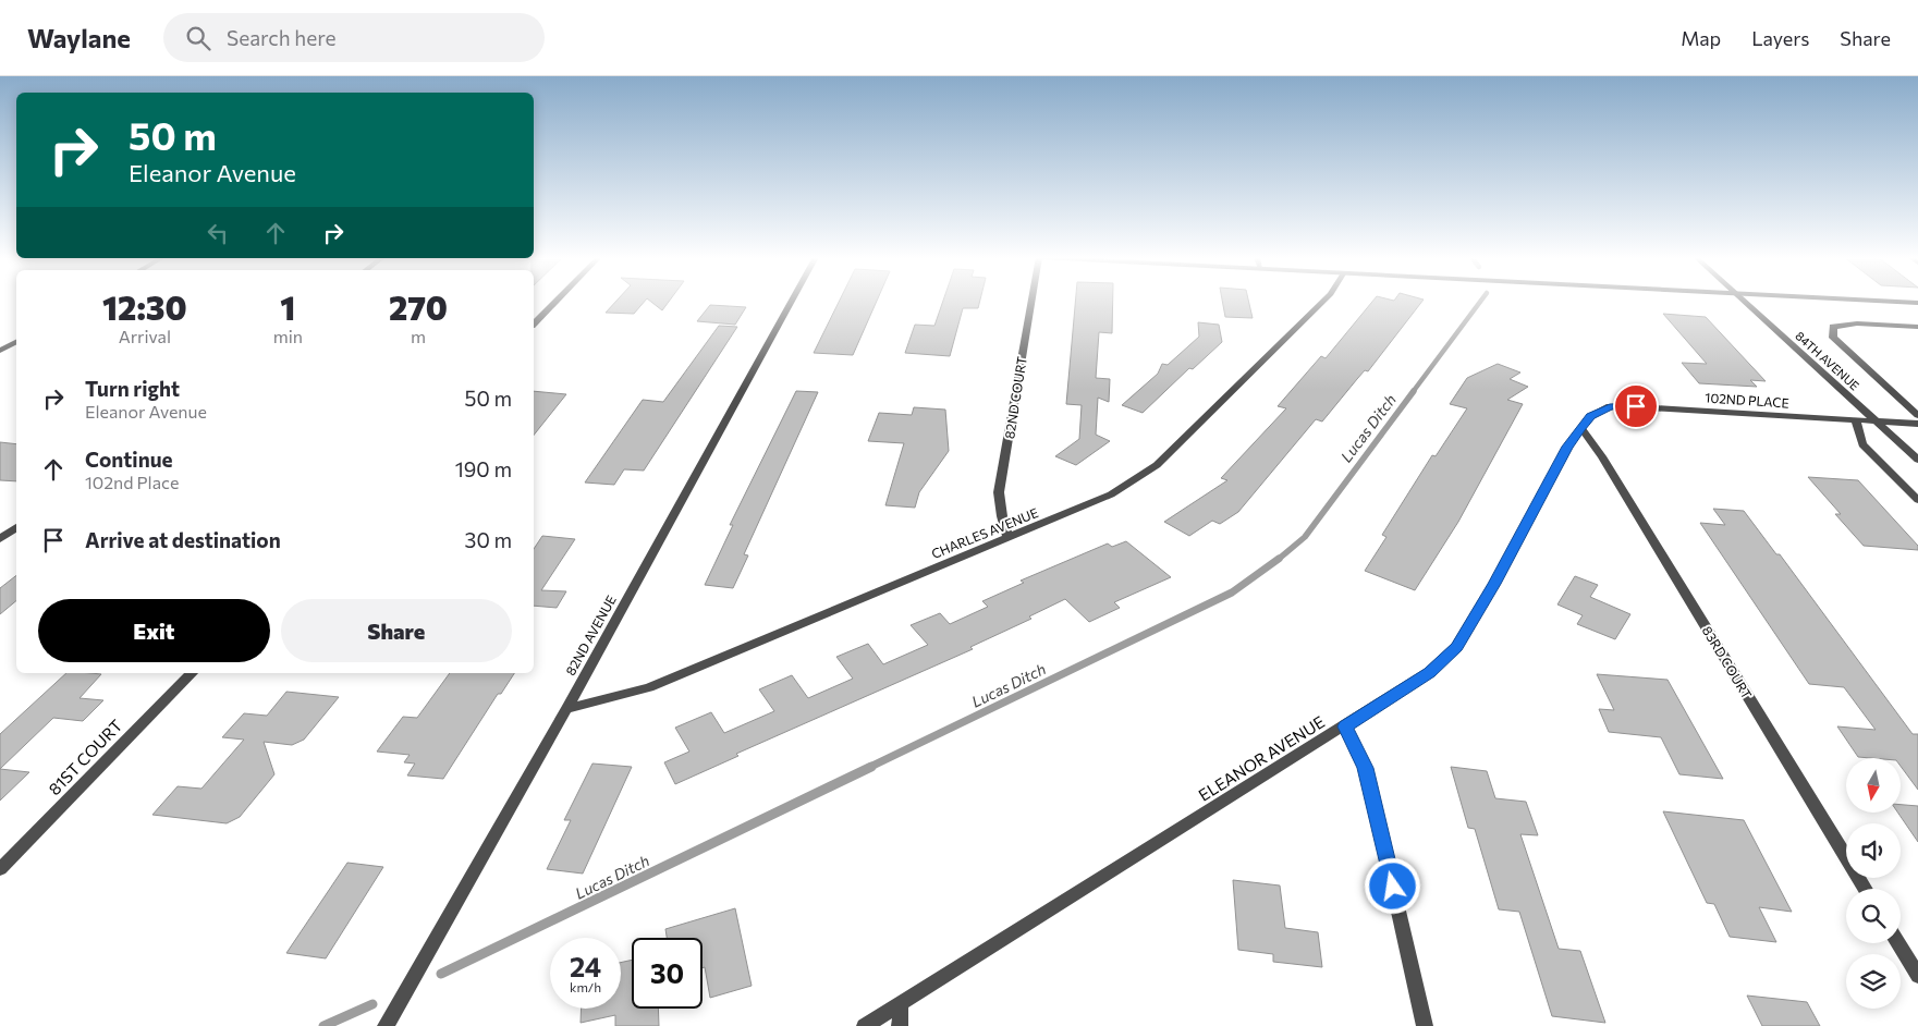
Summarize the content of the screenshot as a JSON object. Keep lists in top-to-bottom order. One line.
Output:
{"streets":{"street":["84TH AVENUE","82ND COURT","102ND PLACE","CHARLES AVENUE","82ND AVENUE","83RD COURT","81ST COURT","ELEANOR AVENUE"]},"crossings":[["84TH AVENUE","102ND PLACE"],["82ND COURT","CHARLES AVENUE"],["102ND PLACE","83RD COURT"],["102ND PLACE","ELEANOR AVENUE"],["CHARLES AVENUE","82ND AVENUE"],["83RD COURT","ELEANOR AVENUE"]],"water":["Lucas Ditch"],"north":"bottom","page":{"header":"Waylane","search":"Search here","nav":["Map","Layers","Share"],"turn":["50 m","Eleanor Avenue"],"eta":["12:30","Arrival","1","min","270","m"],"list":[{"name":"Turn right","note":"Eleanor Avenue","value":"50 m"},{"name":"Continue","note":"102nd Place","value":"190 m"},{"name":"Arrive at destination","value":"30 m"}],"buttons":["Exit","Share"],"speed":"24 km/h","limit":"30"}}
